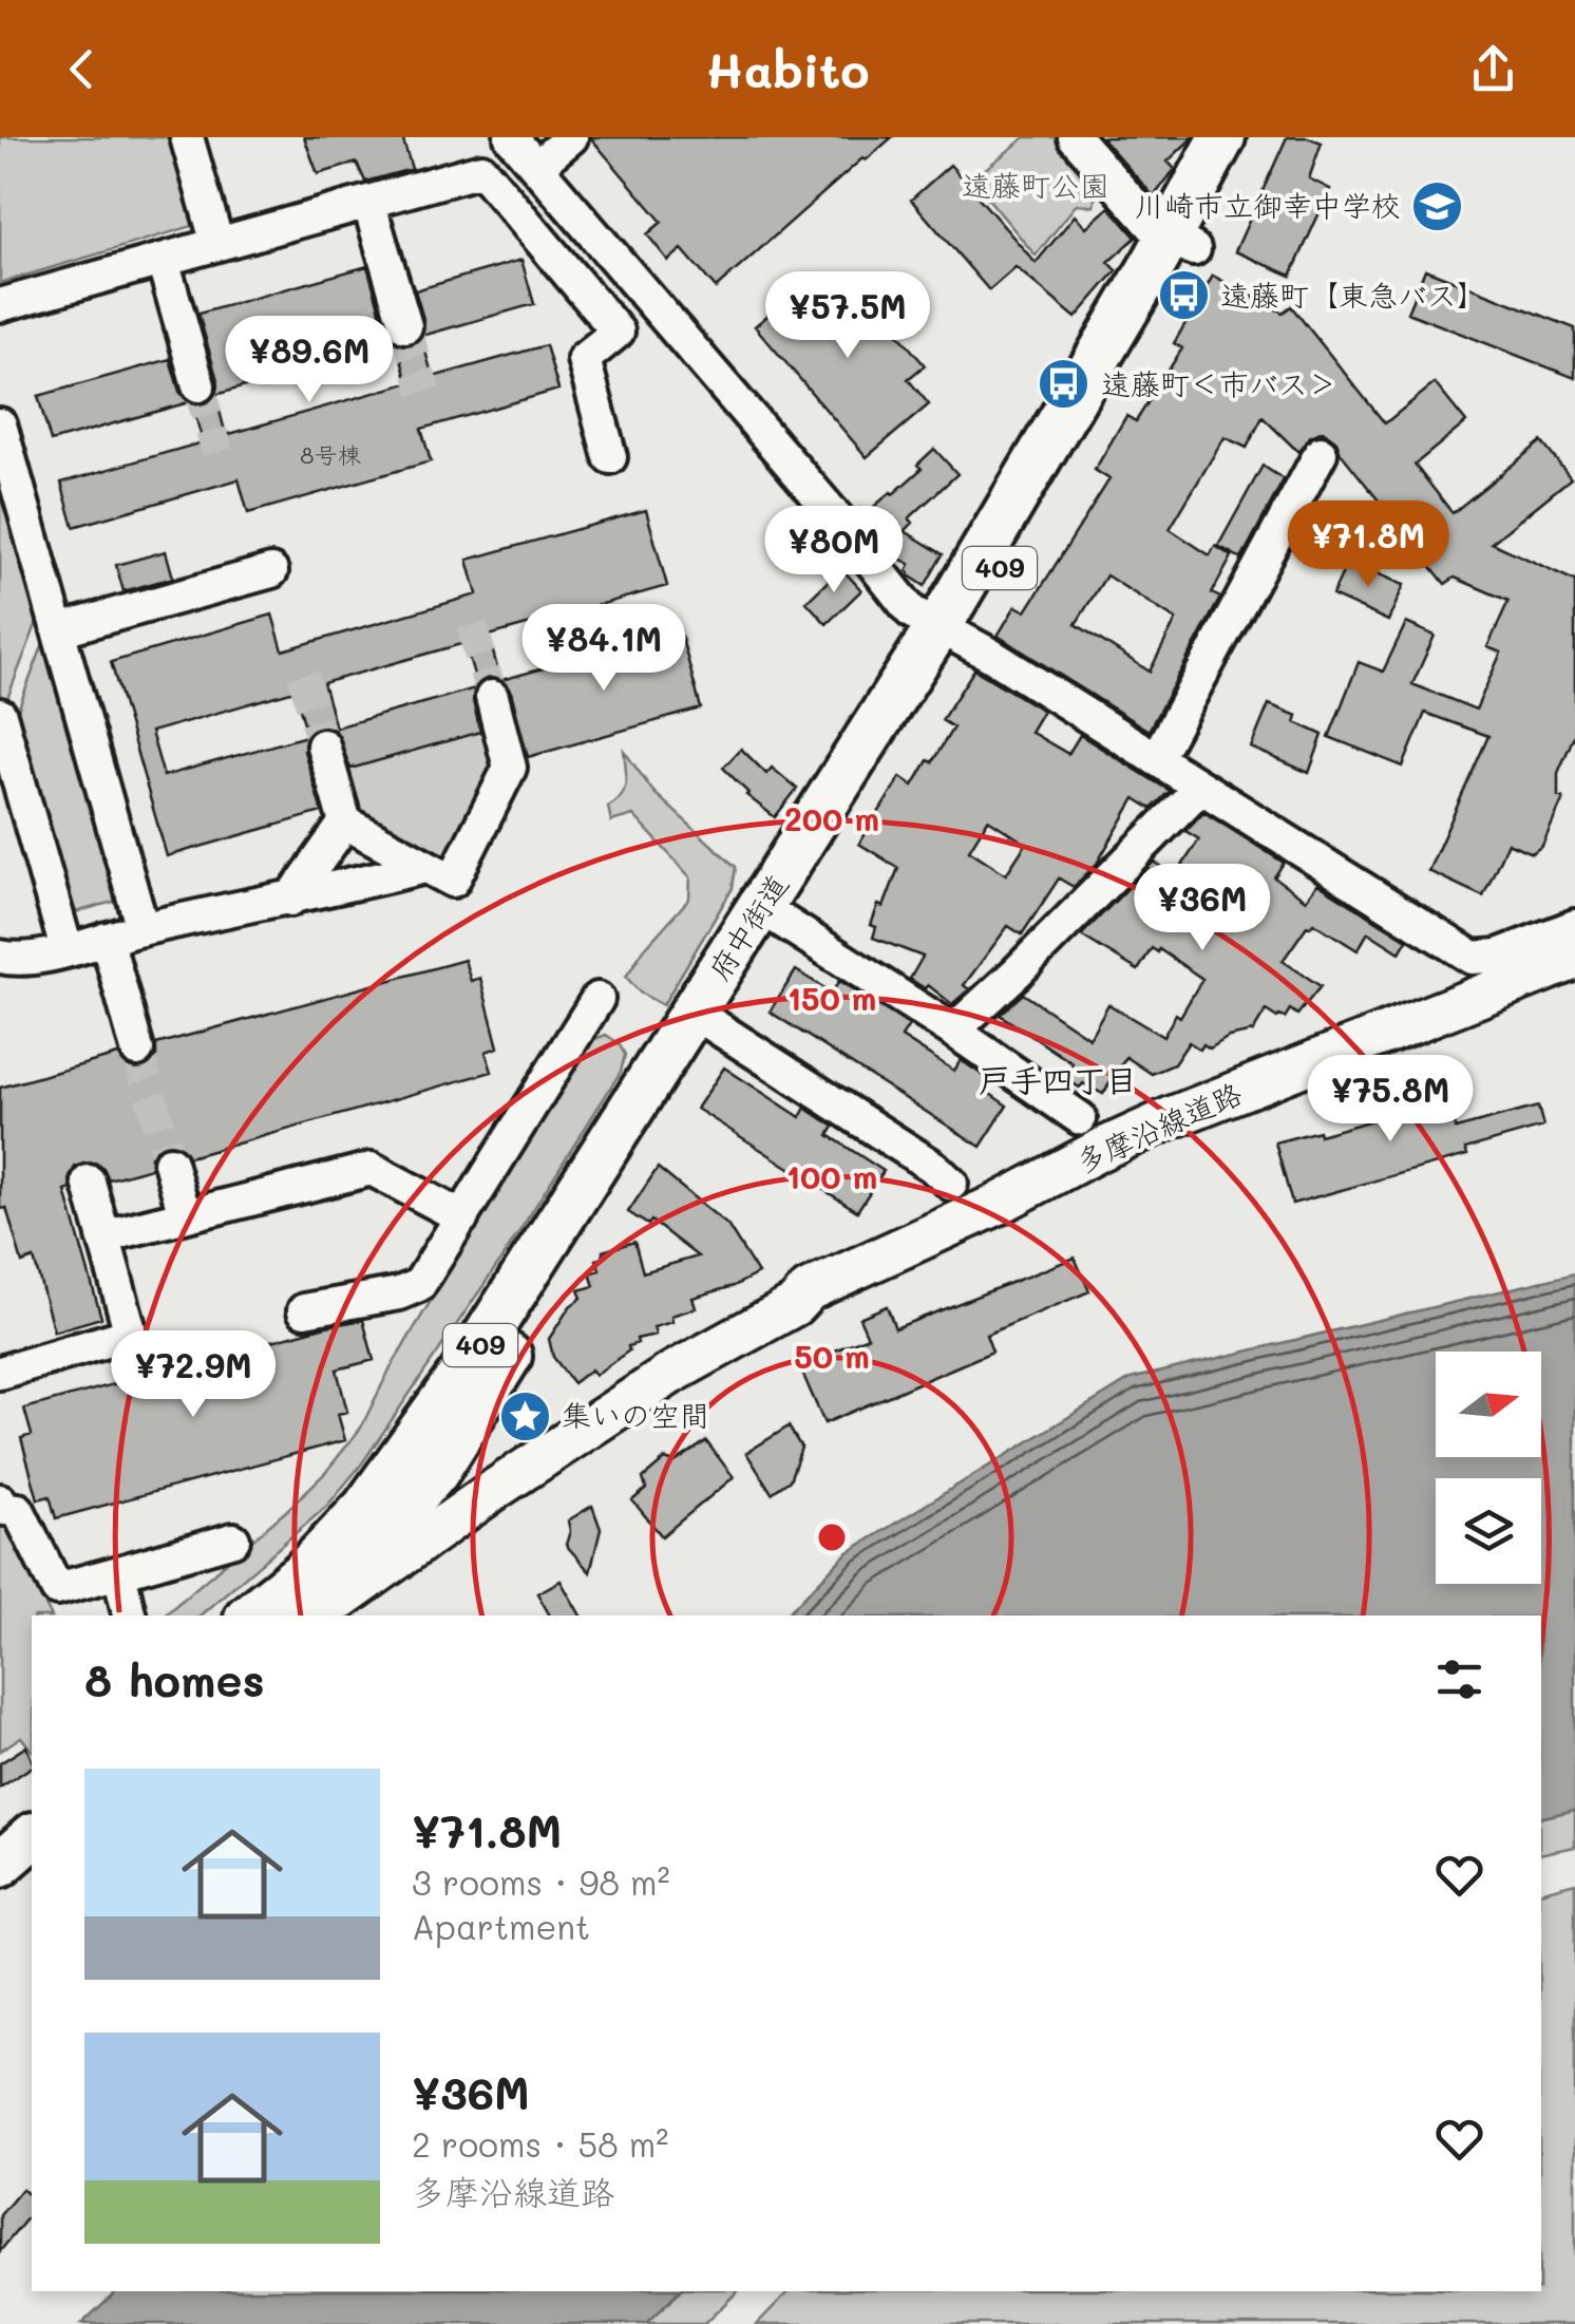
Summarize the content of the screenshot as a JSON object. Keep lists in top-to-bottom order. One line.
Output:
{"streets":{"highway":["409","府中街道"],"main road":["多摩沿線道路"]},"crossings":[["府中街道","多摩沿線道路"]],"districts":["戸手四丁目"],"parks":["遠藤町公園"],"places":{"school or university":["川崎市立御幸中学校"],"bus stop":["遠藤町【東急バス】","遠藤町＜市バス＞"],"place":["集いの空間"]},"house_numbers":["8号棟"],"north":"right","page":{"header":"Habito","price":["¥57.5M","¥89.6M","¥71.8M","¥80M","¥84.1M","¥36M","¥75.8M","¥72.9M"],"heading":"8 homes","list":[{"name":"¥71.8M","note":"3 rooms · 98 m² · Apartment"},{"name":"¥36M","note":"2 rooms · 58 m² · 多摩沿線道路"}]},"rings":["200 m","150 m","100 m","50 m"]}
